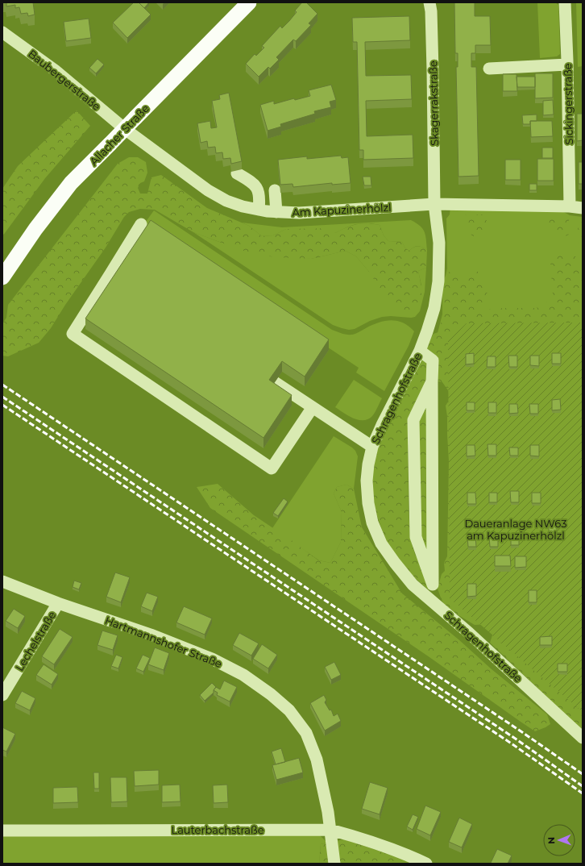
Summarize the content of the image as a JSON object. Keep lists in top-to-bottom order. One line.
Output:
{"streets":{"main road":["Allacher Straße"],"street":["Baubergerstraße","Skagerrakstraße","Sickingerstraße","Am Kapuzinerhölzl","Schragenhofstraße","Lechelstraße","Hartmannshofer Straße","Lauterbachstraße"]},"crossings":[["Baubergerstraße","Am Kapuzinerhölzl"],["Skagerrakstraße","Am Kapuzinerhölzl"],["Skagerrakstraße","Schragenhofstraße"],["Sickingerstraße","Am Kapuzinerhölzl"],["Am Kapuzinerhölzl","Schragenhofstraße"],["Lechelstraße","Hartmannshofer Straße"],["Hartmannshofer Straße","Lauterbachstraße"]],"parks":["Daueranlage NW63 am Kapuzinerhölzl"],"north":"left"}
